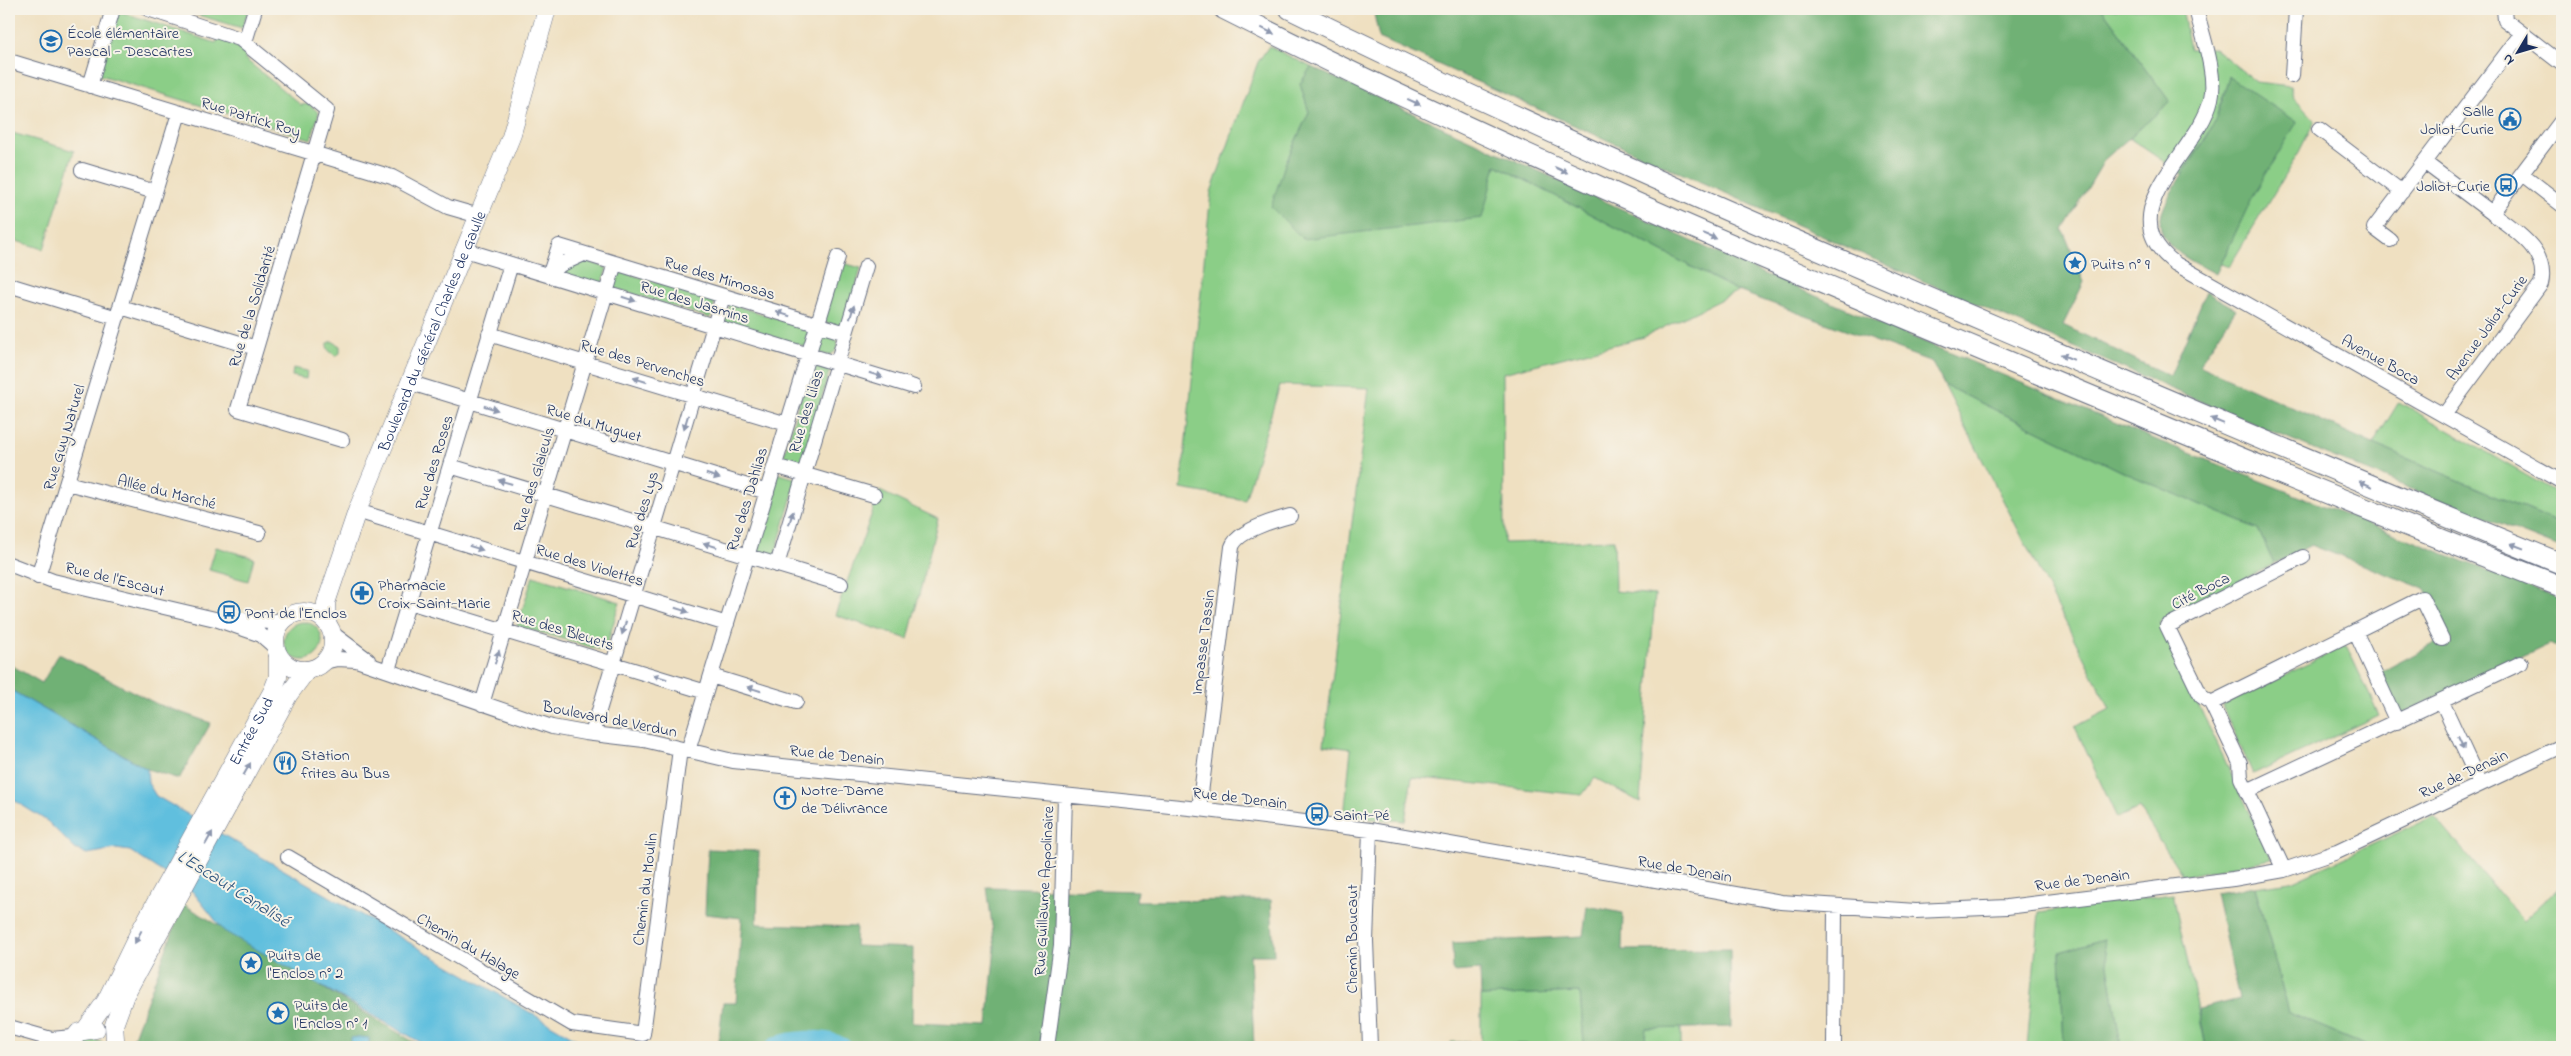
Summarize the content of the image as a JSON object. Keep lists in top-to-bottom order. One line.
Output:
{"streets":{"main road":["Boulevard du Général Charles de Gaulle","Entrée Sud"],"street":["Rue Patrick Roy","Rue des Mimosas","Rue des Jasmins","Rue de la Solidarité","Avenue Joliot-Curie","Avenue Boca","Rue des Pervenches","Rue des Lilas","Rue du Muguet","Rue Guy Naturel","Rue des Roses","Rue des Glaieuls","Allée du Marché","Rue des Dahlias","Rue des Lys","Rue des Violettes","Rue de l'Escaut","Cité Boca","Rue des Bleuets","Impasse Tassin","Boulevard de Verdun","Rue de Denain","Chemin du Moulin","Rue Guillaume Appolinaire","Chemin Boucaut","Chemin du Halage"]},"crossings":[["Rue Patrick Roy","Rue de la Solidarité"],["Rue Patrick Roy","Boulevard du Général Charles de Gaulle"],["Rue Patrick Roy","Rue Guy Naturel"],["Rue des Mimosas","Rue des Jasmins"],["Rue des Mimosas","Rue des Lilas"],["Rue des Mimosas","Rue des Glaieuls"],["Rue des Mimosas","Rue des Dahlias"],["Rue des Mimosas","Rue des Lys"],["Rue des Jasmins","Boulevard du Général Charles de Gaulle"],["Rue des Jasmins","Rue des Lilas"],["Rue des Jasmins","Rue des Roses"],["Rue des Jasmins","Rue des Glaieuls"],["Rue des Jasmins","Rue des Dahlias"],["Rue des Jasmins","Rue des Lys"],["Avenue Joliot-Curie","Avenue Boca"],["Boulevard du Général Charles de Gaulle","Rue du Muguet"],["Boulevard du Général Charles de Gaulle","Rue des Violettes"],["Boulevard du Général Charles de Gaulle","Rue de l'Escaut"],["Boulevard du Général Charles de Gaulle","Boulevard de Verdun"],["Boulevard du Général Charles de Gaulle","Entrée Sud"],["Rue des Pervenches","Rue des Roses"],["Rue des Pervenches","Rue des Glaieuls"],["Rue des Pervenches","Rue des Dahlias"],["Rue des Pervenches","Rue des Lys"],["Rue du Muguet","Rue des Roses"],["Rue du Muguet","Rue des Glaieuls"],["Rue du Muguet","Rue des Dahlias"],["Rue du Muguet","Rue des Lys"],["Rue Guy Naturel","Allée du Marché"],["Rue Guy Naturel","Rue de l'Escaut"],["Rue des Roses","Rue des Violettes"],["Rue des Roses","Rue des Bleuets"],["Rue des Roses","Boulevard de Verdun"],["Rue des Glaieuls","Rue des Violettes"],["Rue des Glaieuls","Rue des Bleuets"],["Rue des Glaieuls","Boulevard de Verdun"],["Rue des Dahlias","Rue des Violettes"],["Rue des Dahlias","Rue des Bleuets"],["Rue des Dahlias","Boulevard de Verdun"],["Rue des Dahlias","Chemin du Moulin"],["Rue des Lys","Rue des Violettes"],["Rue des Lys","Rue des Bleuets"],["Rue des Lys","Boulevard de Verdun"],["Rue de l'Escaut","Boulevard de Verdun"],["Rue de l'Escaut","Entrée Sud"],["Cité Boca","Rue de Denain"],["Impasse Tassin","Rue de Denain"],["Boulevard de Verdun","Entrée Sud"],["Boulevard de Verdun","Rue de Denain"],["Boulevard de Verdun","Chemin du Moulin"],["Rue de Denain","Rue Guillaume Appolinaire"],["Rue de Denain","Chemin Boucaut"],["Chemin du Moulin","Chemin du Halage"]],"one_way":["Rue des Pervenches","Rue des Lilas"],"water":["L'Escaut Canalisé"],"places":{"school or university":["École élémentaire Pascal - Descartes"],"public building":["Salle Joliot-Curie"],"bus stop":["Joliot-Curie","Pont de l'Enclos","Saint-Pé"],"place":["Puits n° 9","Puits de l'Enclos n° 2","Puits de l'Enclos n° 1"],"pharmacy":["Pharmacie Croix-Saint-Marie"],"restaurant":["Station frites au Bus"],"church":["Notre-Dame de Délivrance"]},"north":"bottom left"}
